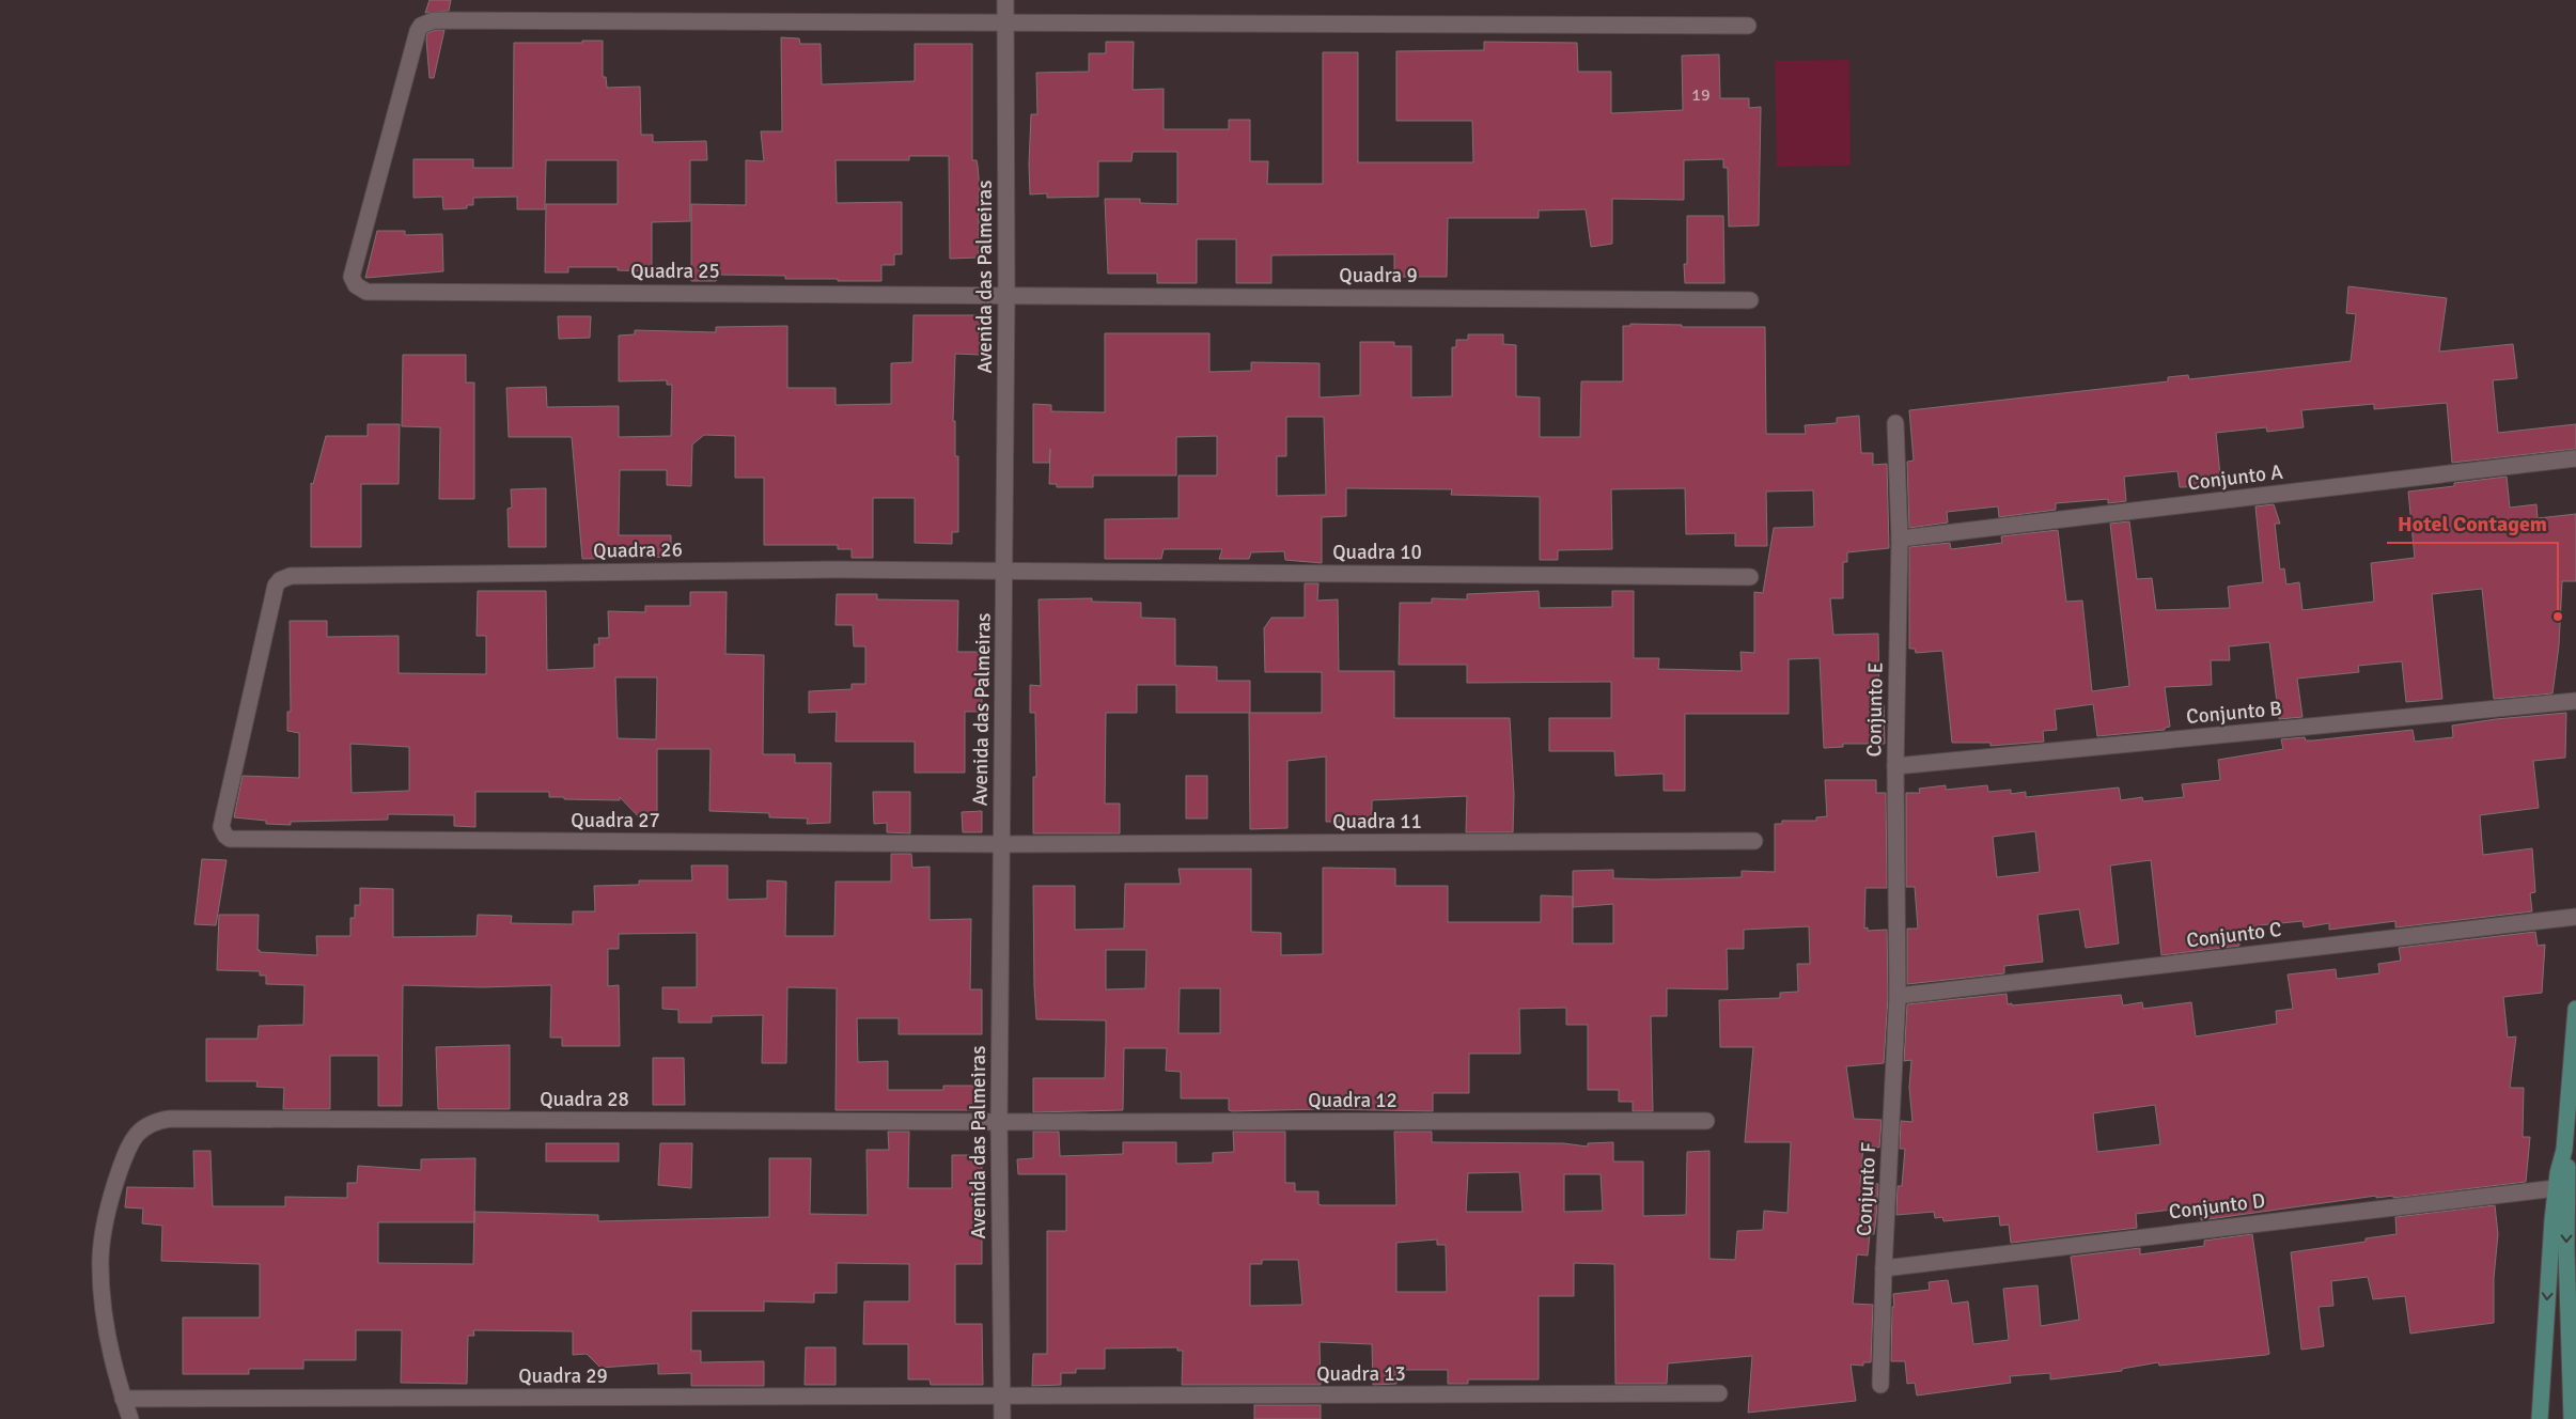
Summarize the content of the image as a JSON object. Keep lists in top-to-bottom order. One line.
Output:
{"streets":{"street":["Quadra 25","Quadra 9","Avenida das Palmeiras","Conjunto A","Quadra 26","Quadra 10","Conjunto E","Conjunto B","Quadra 27","Quadra 11","Conjunto C","Quadra 28","Quadra 12","Conjunto F","Conjunto D","Quadra 13","Quadra 29"]},"crossings":[["Quadra 25","Quadra 9"],["Quadra 25","Avenida das Palmeiras"],["Quadra 9","Avenida das Palmeiras"],["Avenida das Palmeiras","Quadra 26"],["Avenida das Palmeiras","Quadra 10"],["Avenida das Palmeiras","Quadra 27"],["Avenida das Palmeiras","Quadra 11"],["Avenida das Palmeiras","Quadra 28"],["Avenida das Palmeiras","Quadra 12"],["Avenida das Palmeiras","Quadra 13"],["Avenida das Palmeiras","Quadra 29"],["Conjunto A","Conjunto E"],["Quadra 26","Quadra 10"],["Quadra 26","Quadra 27"],["Conjunto E","Conjunto B"],["Conjunto E","Conjunto C"],["Conjunto E","Conjunto F"],["Quadra 27","Quadra 11"],["Conjunto C","Conjunto F"],["Quadra 28","Quadra 12"],["Quadra 28","Quadra 29"],["Conjunto F","Conjunto D"],["Quadra 13","Quadra 29"]],"places":["Hotel Contagem"],"house_numbers":["19"]}
